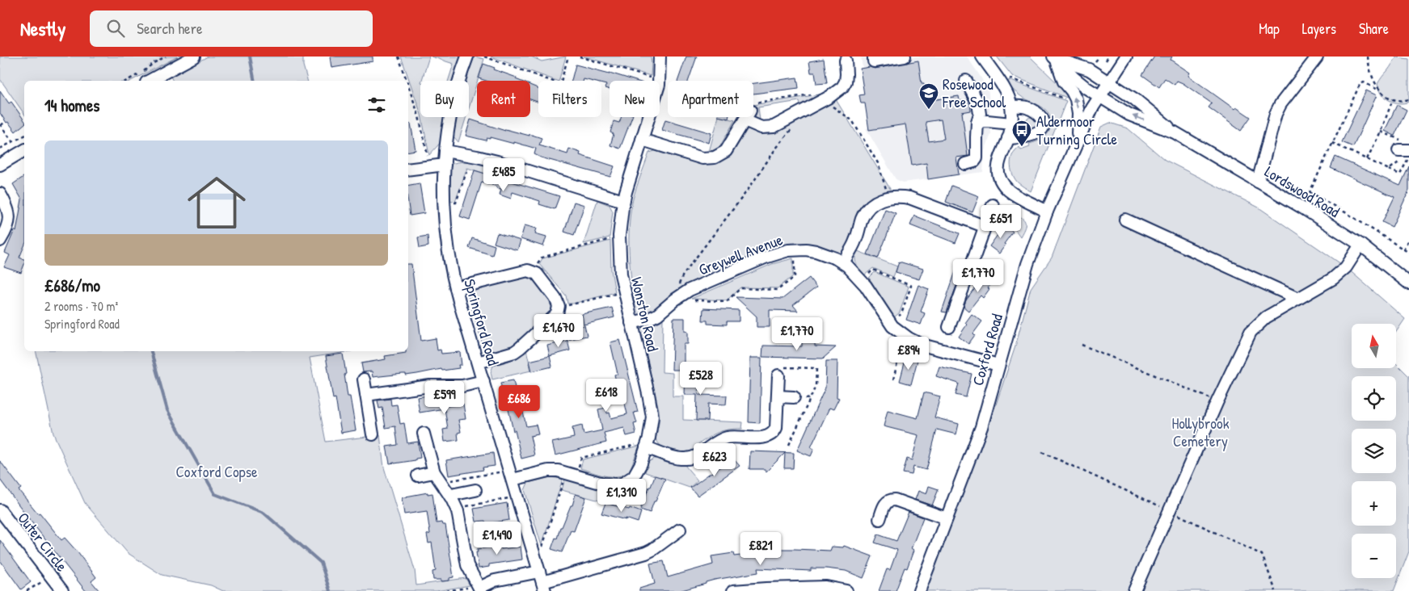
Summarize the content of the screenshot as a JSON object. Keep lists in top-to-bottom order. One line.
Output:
{"streets":{"street":["Lordswood Road","Greywell Avenue","Wonston Road","Springford Road","Coxford Road","Outer Circle"]},"crossings":[["Lordswood Road","Coxford Road"],["Greywell Avenue","Wonston Road"],["Greywell Avenue","Coxford Road"],["Wonston Road","Springford Road"]],"parks":["Hollybrook Cemetery","Coxford Copse"],"places":{"school or university":["Rosewood Free School"],"bus stop":["Aldermoor Turning Circle"]},"north":"top","page":{"header":"Nestly","search":"Search here","nav":["Map","Layers","Share"],"chip":["Buy","Rent","Filters","New","Apartment"],"heading":"14 homes","list":[{"name":"£686/mo","note":"2 rooms · 70 m² · Springford Road"}],"price":["£485","£651","£1,770","£1,670","£1,770","£894","£528","£618","£599","£686","£623","£1,310","£1,490","£821"],"map_buttons":["+","−"]}}
